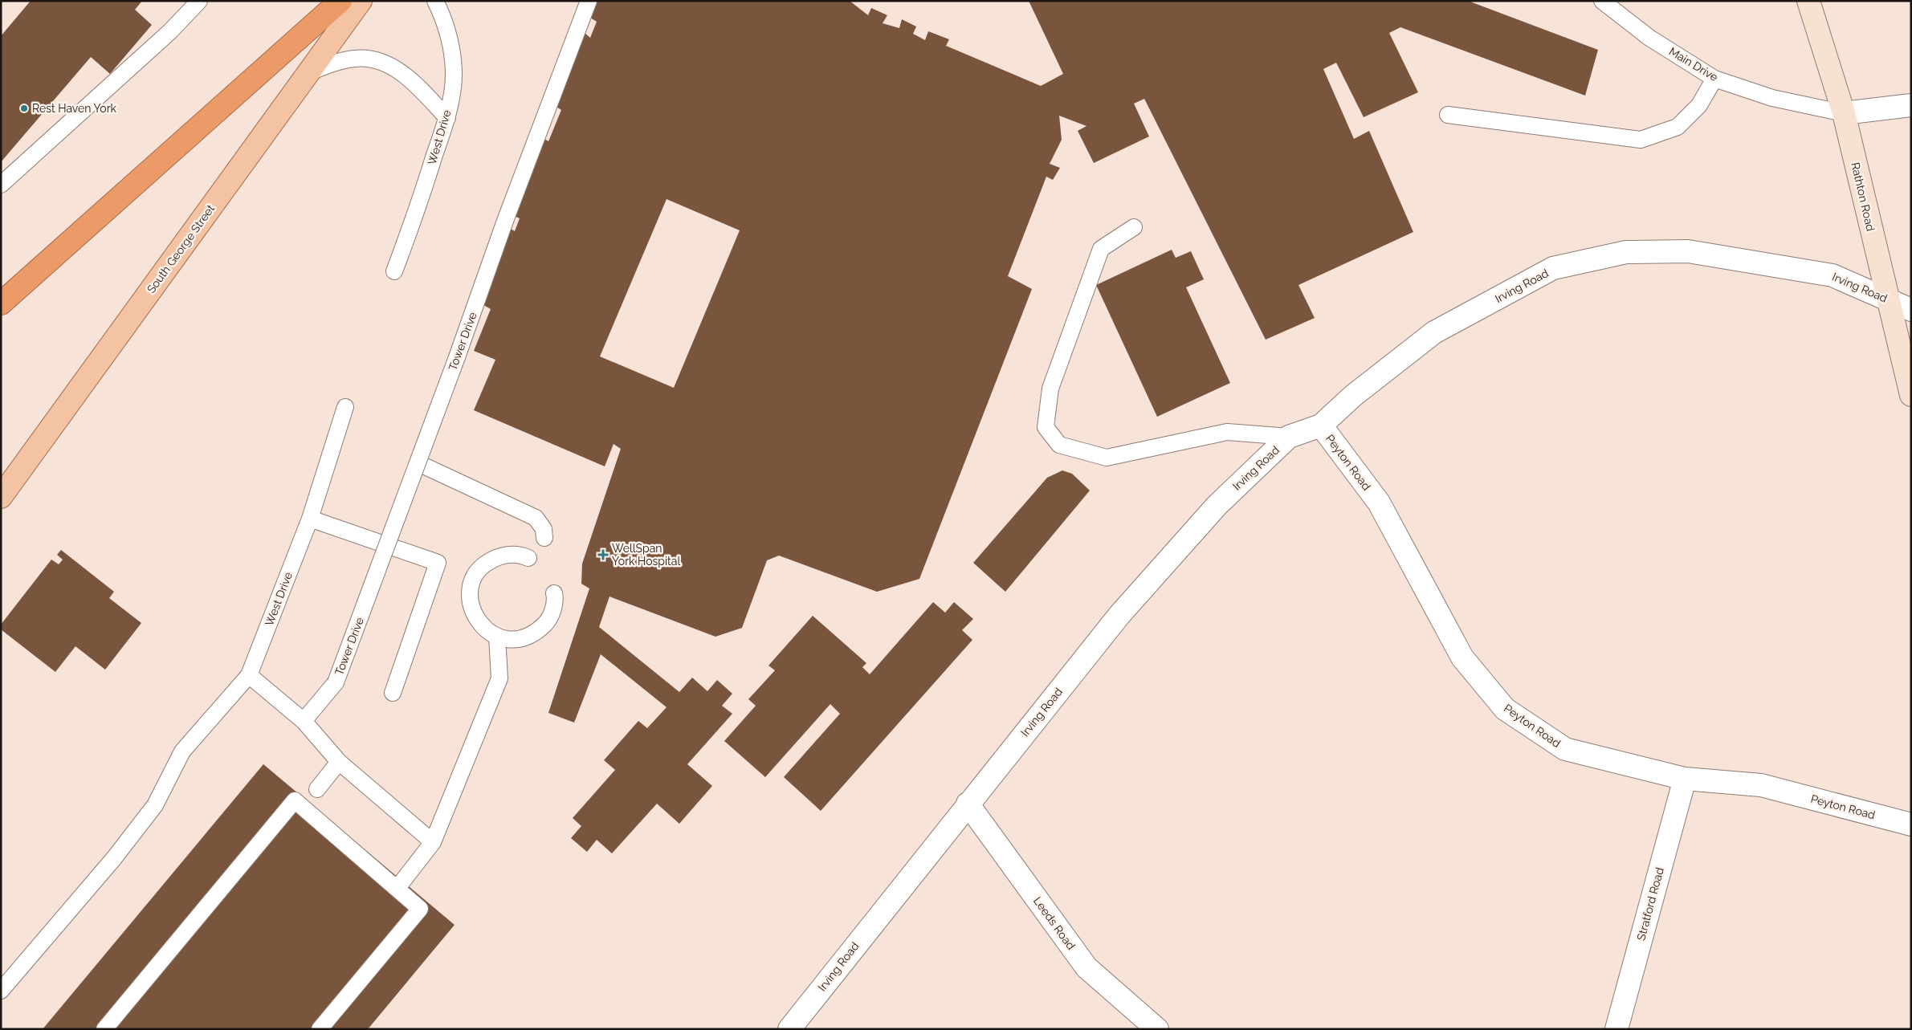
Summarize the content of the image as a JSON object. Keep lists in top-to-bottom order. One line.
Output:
{"streets":{"main road":["Rathton Road","South George Street"],"street":["Irving Road","Peyton Road","Stratford Road","Leeds Road"],"lane":["Main Drive","West Drive","Tower Drive"]},"crossings":[["Main Drive","Rathton Road"],["Rathton Road","Irving Road"],["Irving Road","Peyton Road"],["Irving Road","Leeds Road"],["Peyton Road","Stratford Road"]],"places":{"other":["Rest Haven York"],"health":["WellSpan York Hospital"]}}
